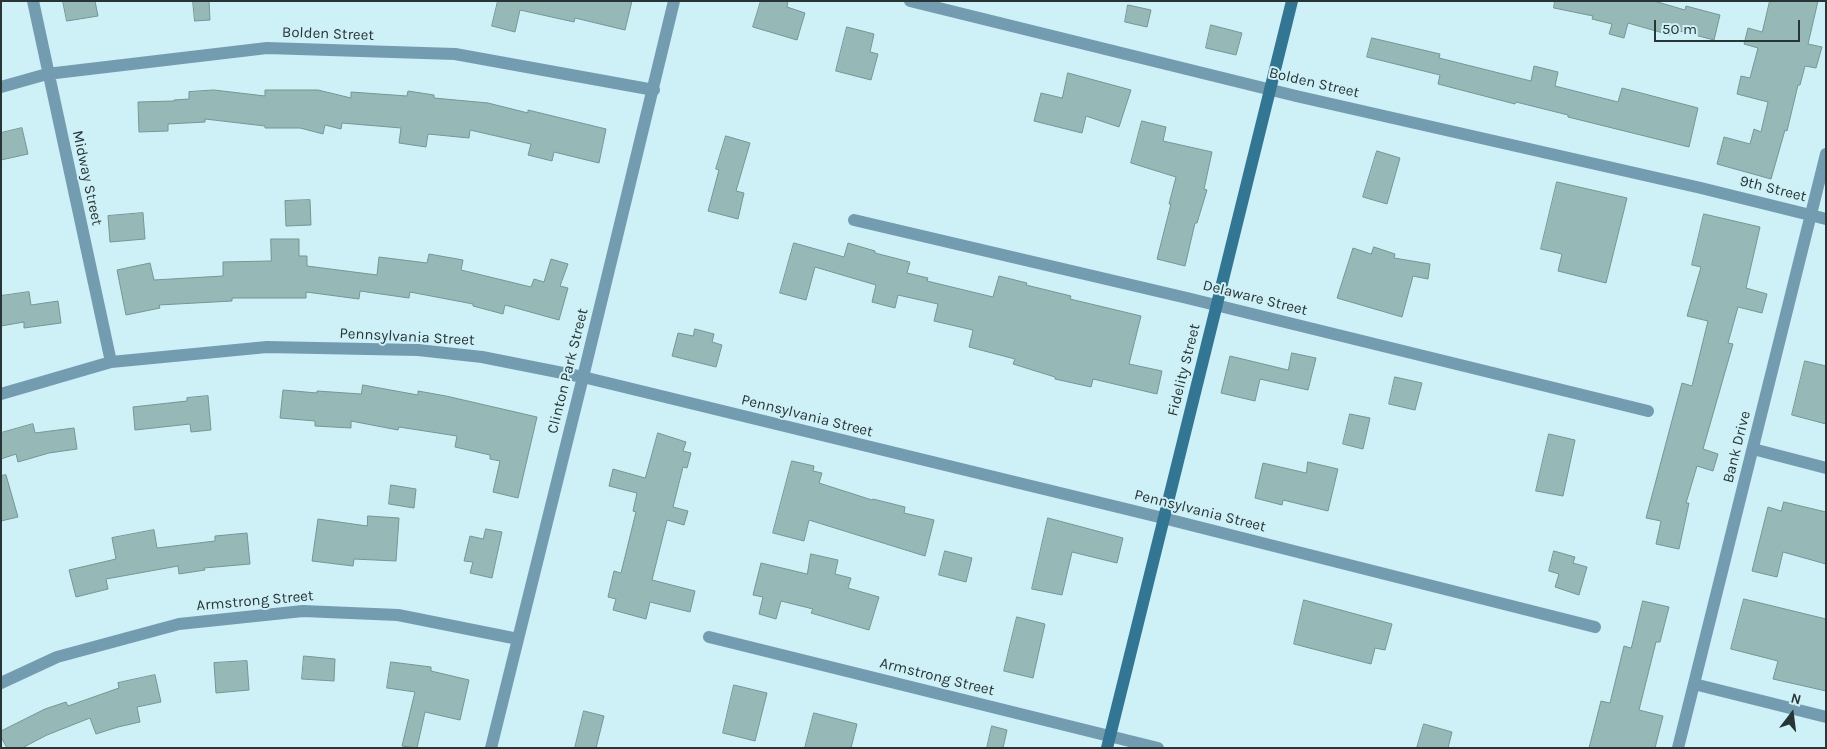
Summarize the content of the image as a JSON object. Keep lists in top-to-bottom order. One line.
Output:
{"streets":{"main road":["Fidelity Street"],"street":["Bolden Street","Midway Street","9th Street","Delaware Street","Pennsylvania Street","Clinton Park Street","Bank Drive","Armstrong Street"]},"crossings":[["Bolden Street","Midway Street"],["Bolden Street","9th Street"],["Bolden Street","Fidelity Street"],["Bolden Street","Clinton Park Street"],["Midway Street","Pennsylvania Street"],["9th Street","Bank Drive"],["Delaware Street","Fidelity Street"],["Pennsylvania Street","Fidelity Street"],["Pennsylvania Street","Clinton Park Street"],["Fidelity Street","Armstrong Street"],["Clinton Park Street","Armstrong Street"]],"scale_bar":"50 m","north":"top"}
